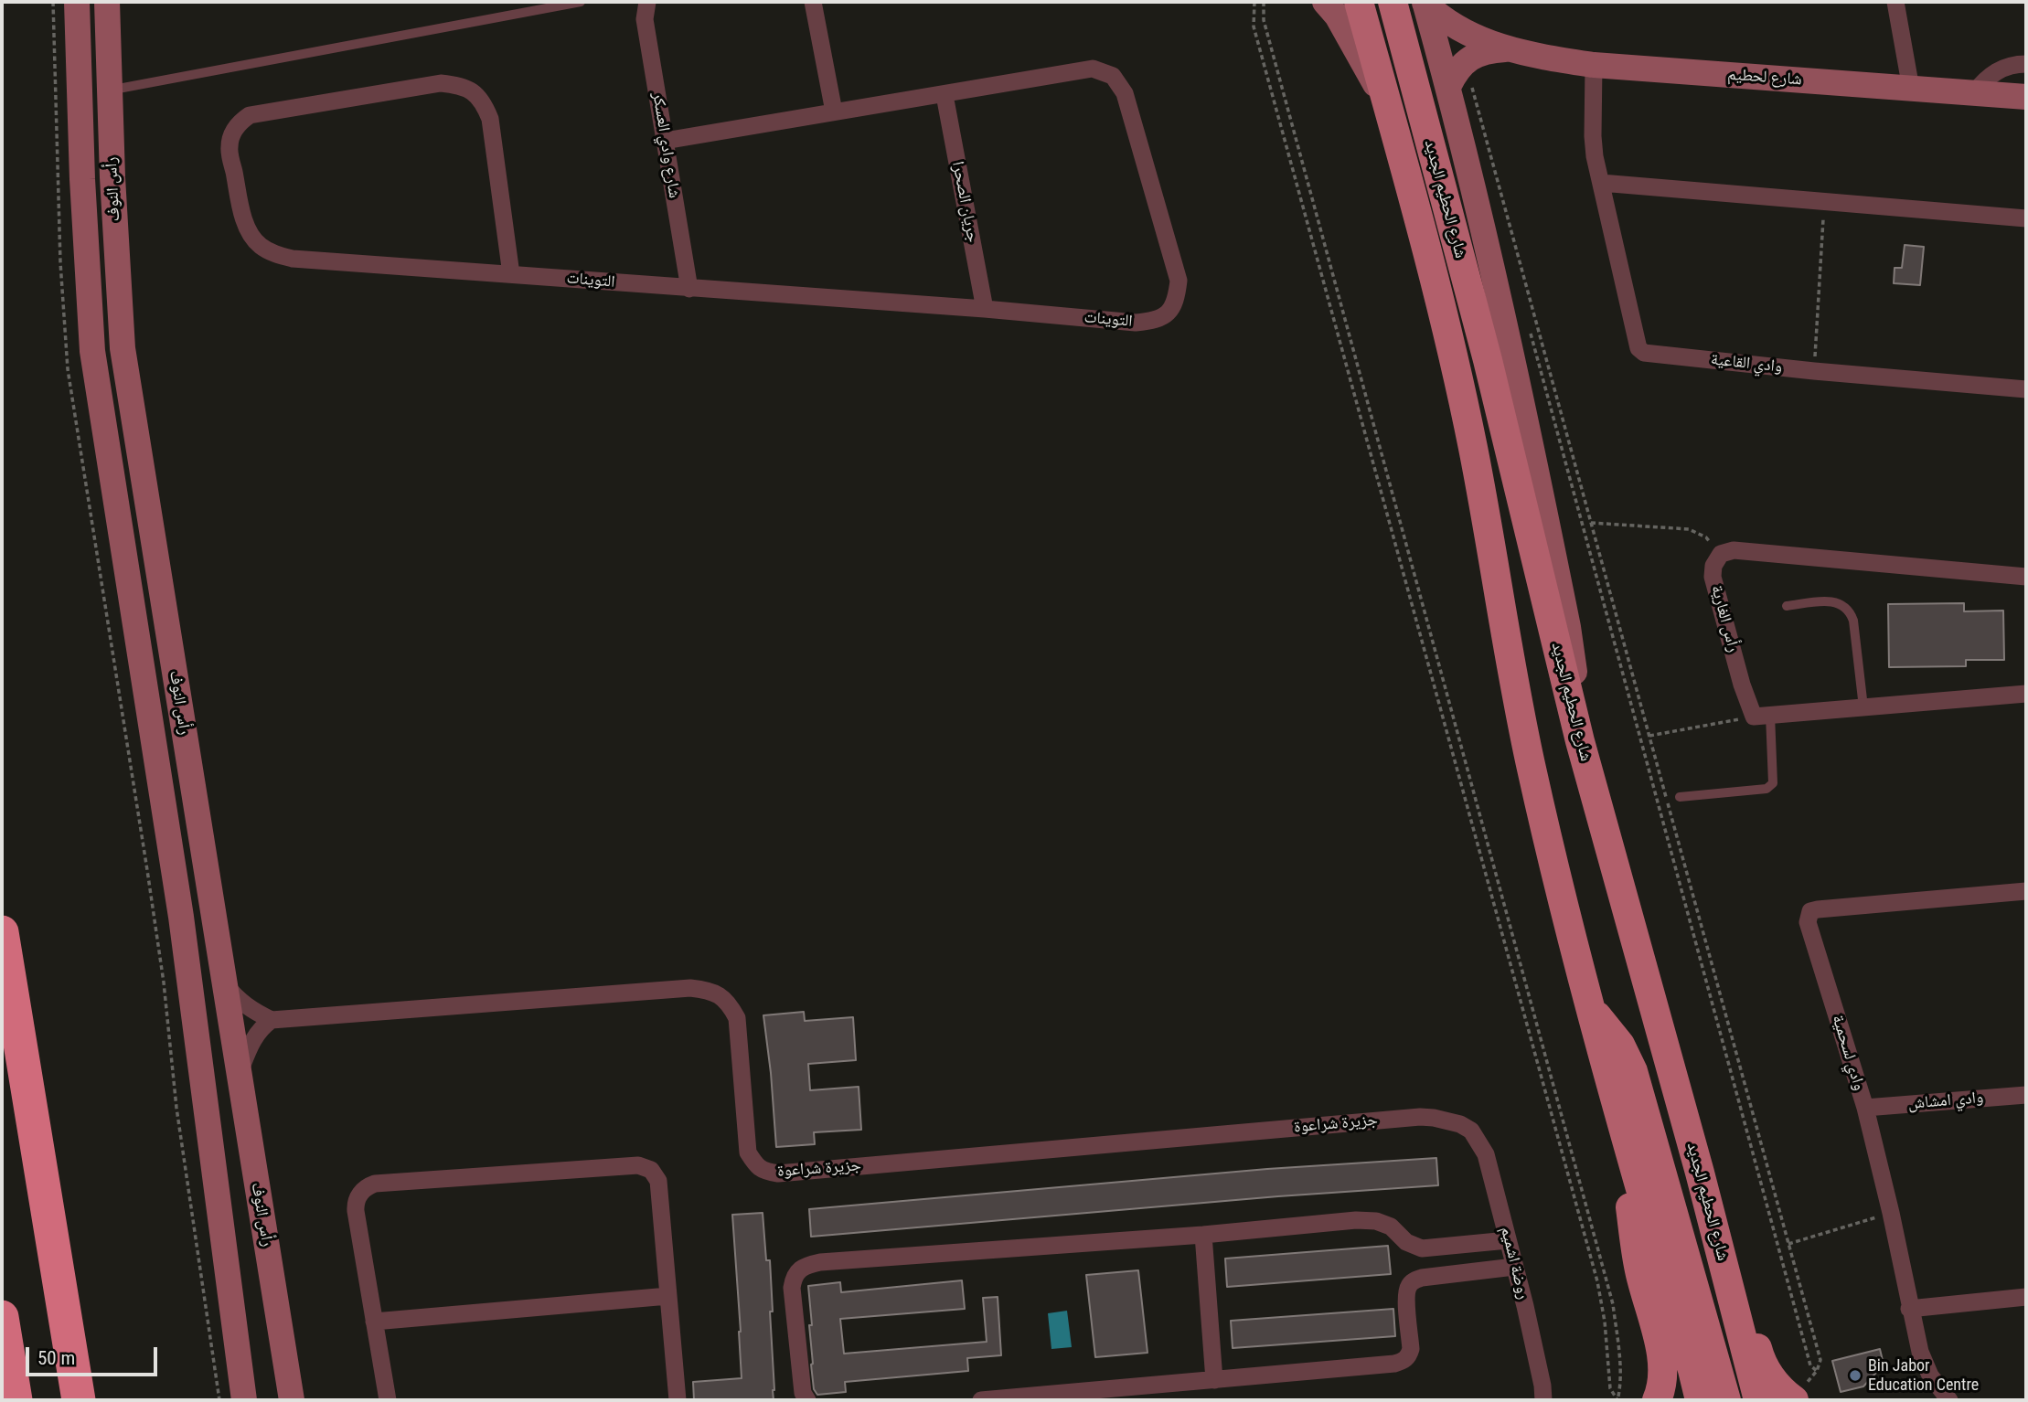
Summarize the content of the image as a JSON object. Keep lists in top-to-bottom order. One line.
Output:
{"streets":{"main road":["شارع الحطيم الجديد"],"street":["شارع لحطيم","شارع وادي العسكر","رأس النوف","جريان الصحرا","التوينات","وادي القاعية","رأس الغارية","وادي لسحمية","وادي امشاش","جزيرة شراعوة","روضة اشميم"]},"crossings":[["شارع لحطيم","وادي القاعية"],["شارع وادي العسكر","التوينات"],["جريان الصحرا","التوينات"],["وادي لسحمية","وادي امشاش"],["جزيرة شراعوة","روضة اشميم"]],"places":["Bin Jabor Education Centre"],"scale_bar":"50 m"}
